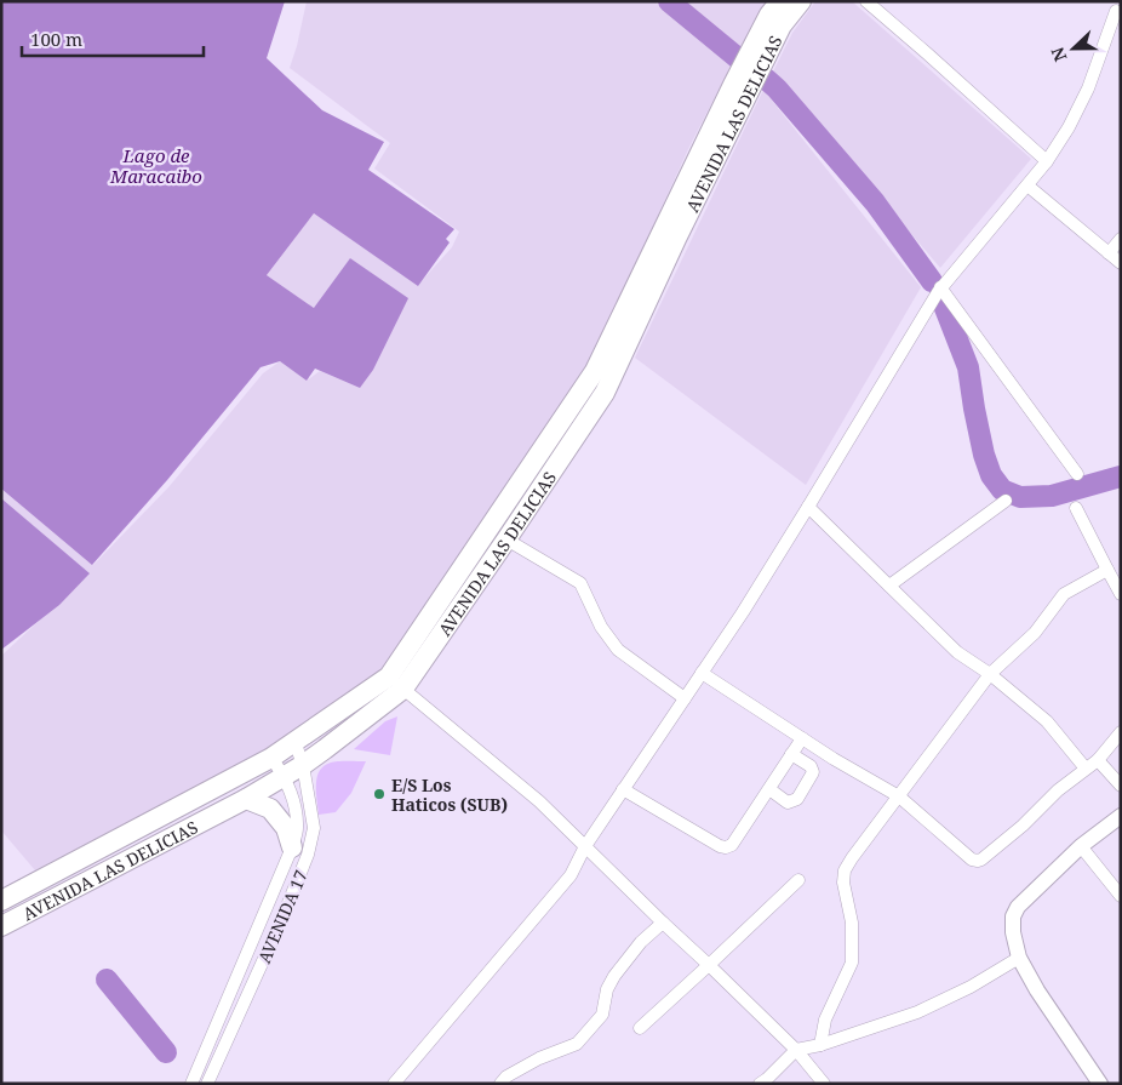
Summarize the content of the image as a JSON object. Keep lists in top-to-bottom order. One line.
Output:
{"streets":{"main road":["AVENIDA LAS DELICIAS"],"street":["AVENIDA 17"]},"crossings":[["AVENIDA LAS DELICIAS","AVENIDA 17"]],"water":["Lago de Maracaibo"],"places":["E/S Los Haticos (SUB)"],"scale_bar":"100 m","north":"left"}
